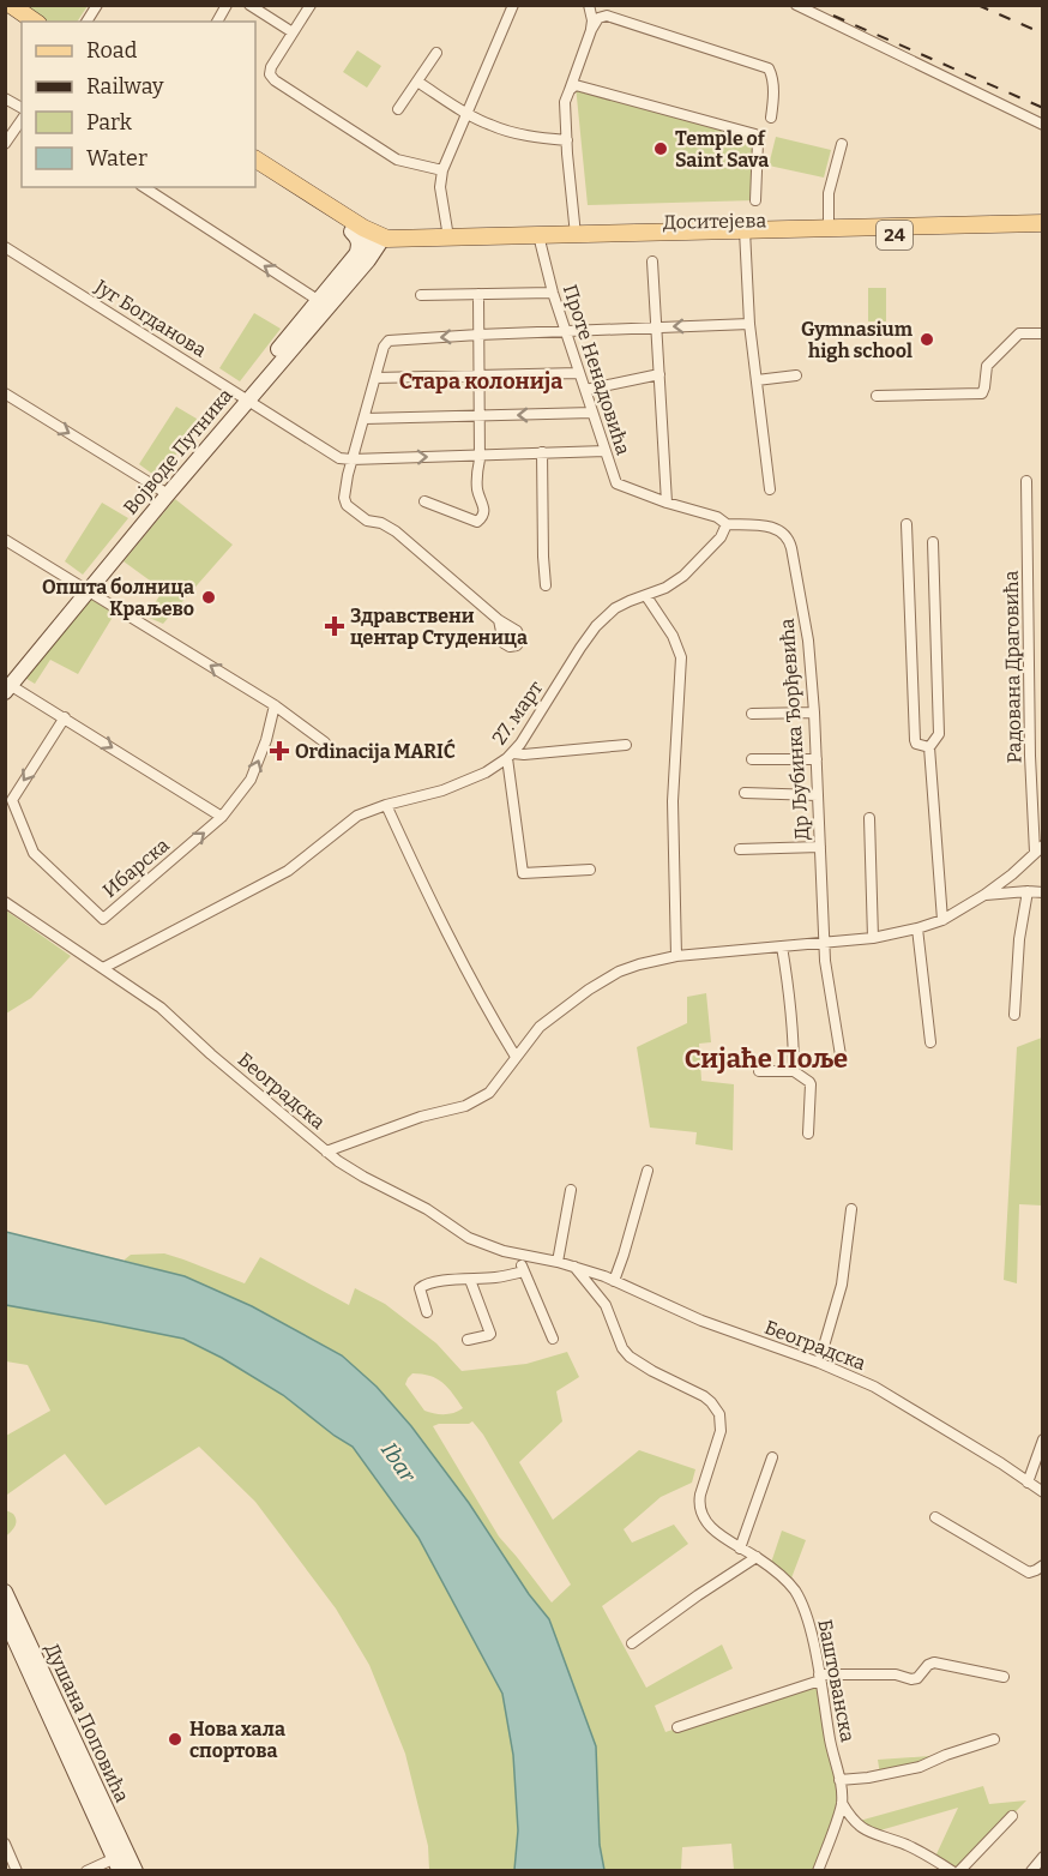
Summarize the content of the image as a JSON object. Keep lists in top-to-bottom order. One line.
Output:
{"streets":{"main road":["Доситејева","24","Војводе Путника","Душана Поповића"],"street":["Југ Богданова","Проте Ненадовића","Радована Драговића","27. март","Др Љубинка Ђорђевића","Ибарска","Београдска","Баштованска"]},"crossings":[["Доситејева","Проте Ненадовића"],["Доситејева","Војводе Путника"],["Југ Богданова","Проте Ненадовића"],["Југ Богданова","Војводе Путника"],["Проте Ненадовића","27. март"],["Проте Ненадовића","Др Љубинка Ђорђевића"],["27. март","Др Љубинка Ђорђевића"],["27. март","Београдска"],["Београдска","Баштованска"]],"districts":["Стара колонија","Сијаће Поље"],"water":["Ibar"],"places":{"other":["Temple of Saint Sava","Gymnasium high school","Општа болница Краљево","Нова хала спортова"],"health":["Здравствени центар Студеница","Ordinacija MARIĆ"]},"legend":["Road","Railway","Park","Water"]}
